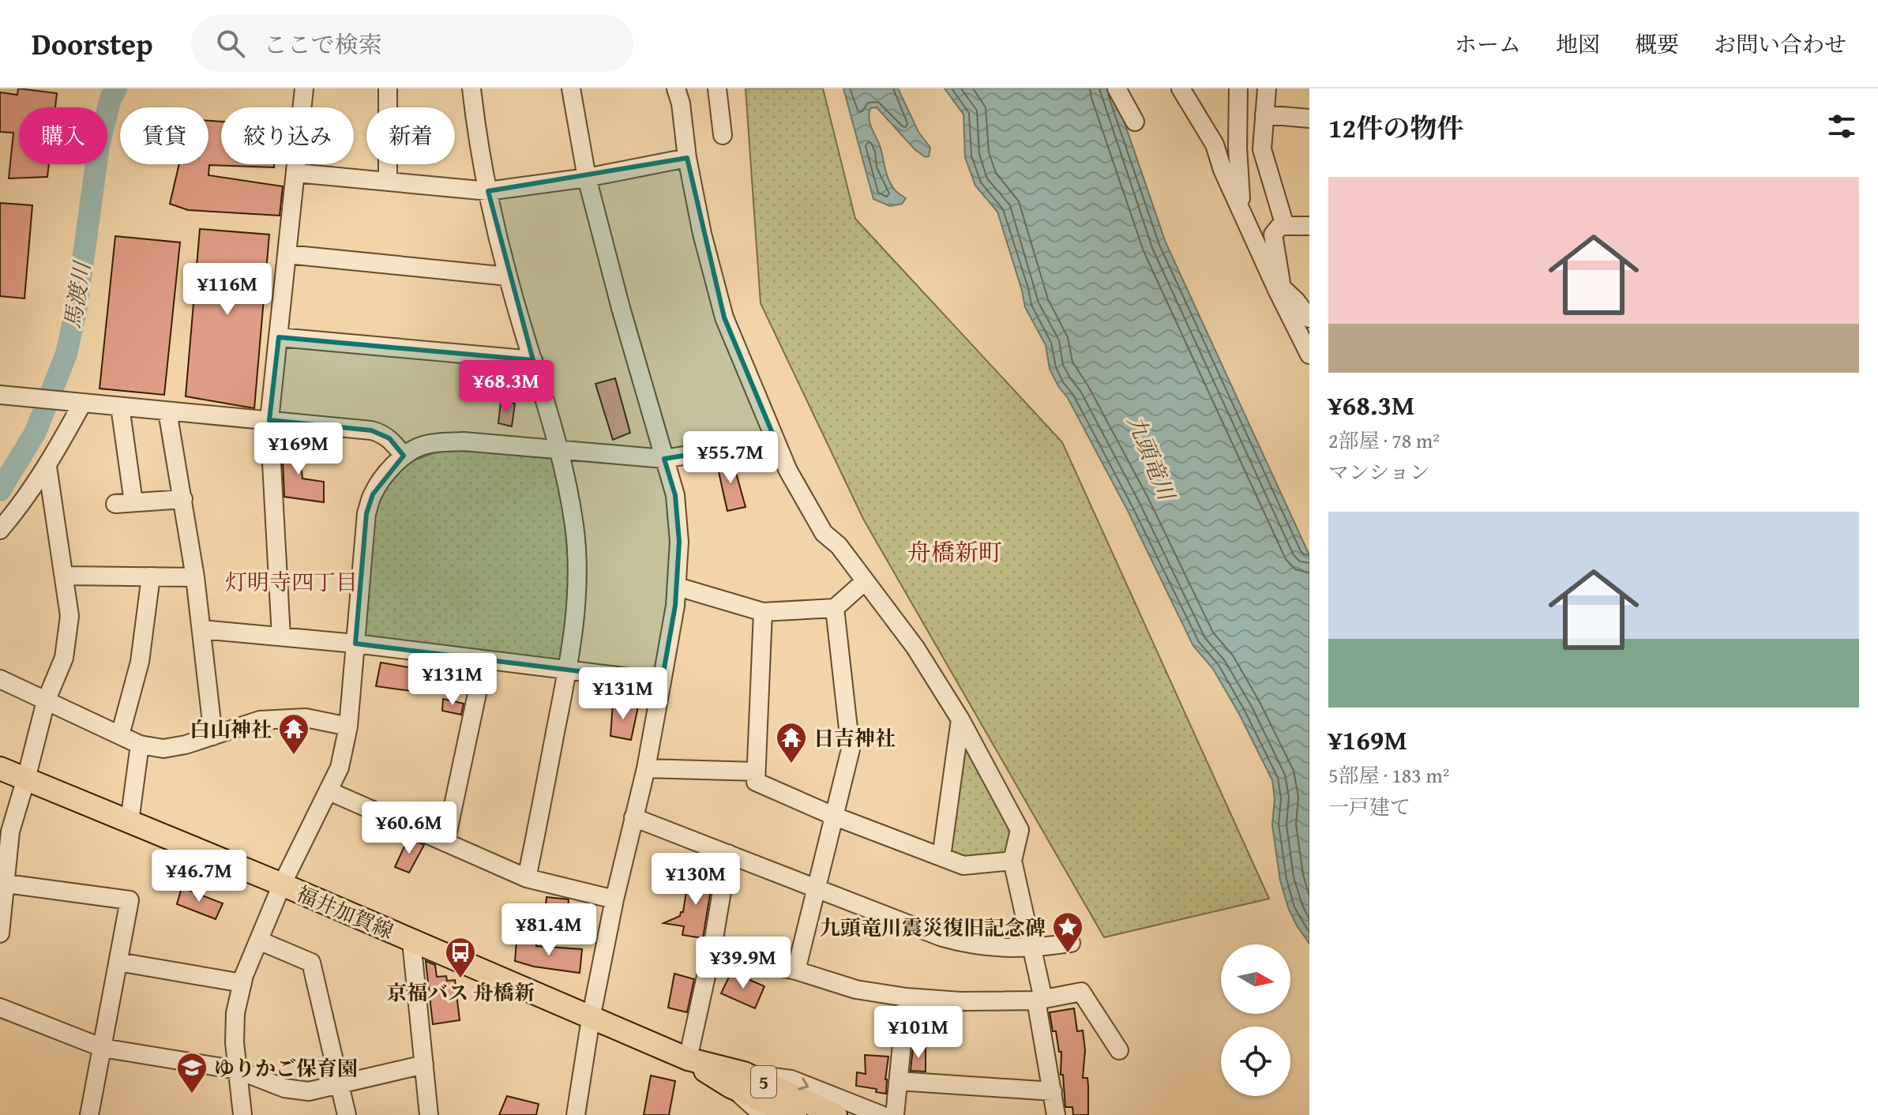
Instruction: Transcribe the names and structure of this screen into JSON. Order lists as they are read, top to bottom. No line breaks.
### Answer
{"streets":{"main road":["福井加賀線","5"]},"districts":["舟橋新町","灯明寺四丁目"],"water":["馬渡川","九頭竜川"],"places":{"temple":["白山神社","日吉神社"],"place":["九頭竜川震災復旧記念碑"],"bus stop":["京福バス 舟橋新"],"school or university":["ゆりかご保育園"]},"north":"right","page":{"header":"Doorstep","search":"ここで検索","nav":["ホーム","地図","概要","お問い合わせ"],"heading":"12件の物件","chip":["購入","賃貸","絞り込み","新着"],"list":[{"name":"¥68.3M","note":"2部屋 · 78 m² · マンション"},{"name":"¥169M","note":"5部屋 · 183 m² · 一戸建て"}],"price":["¥116M","¥68.3M","¥169M","¥55.7M","¥131M","¥131M","¥60.6M","¥46.7M","¥130M","¥81.4M","¥39.9M","¥101M"]}}
